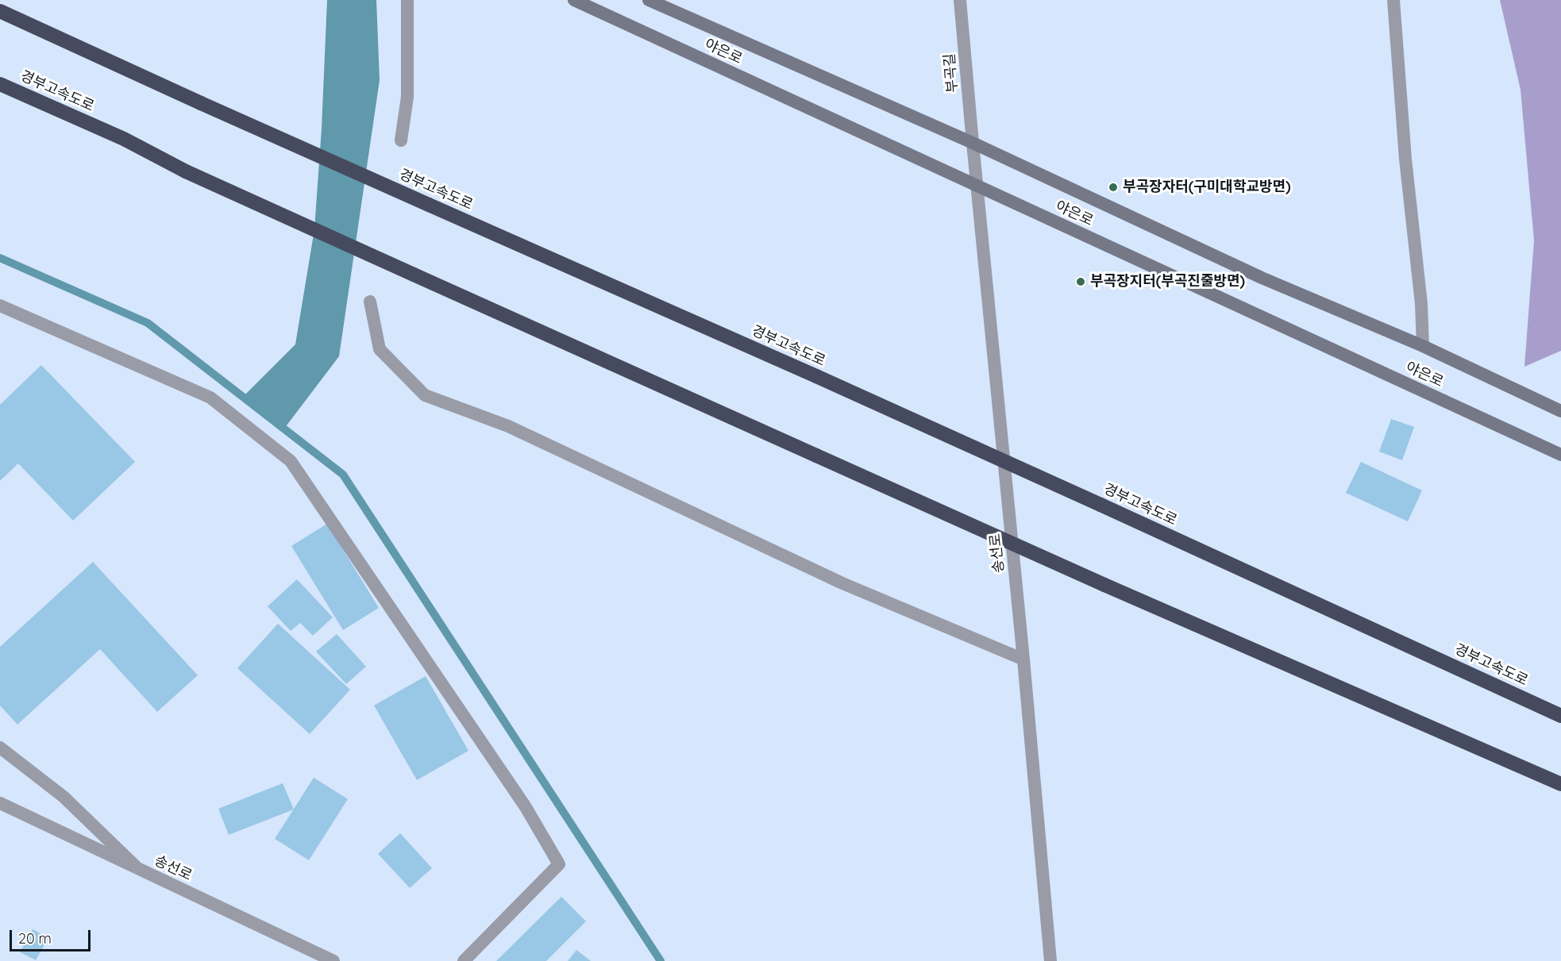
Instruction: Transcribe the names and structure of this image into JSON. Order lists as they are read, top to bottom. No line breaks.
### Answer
{"streets":{"highway":["경부고속도로"],"main road":["야은로"],"street":["부곡길","송선로"]},"crossings":[["야은로","부곡길"],["야은로","송선로"],["부곡길","송선로"]],"places":["부곡장자터(구미대학교방면)","부곡장지터(부곡진줄방면)"],"scale_bar":"20 m"}
